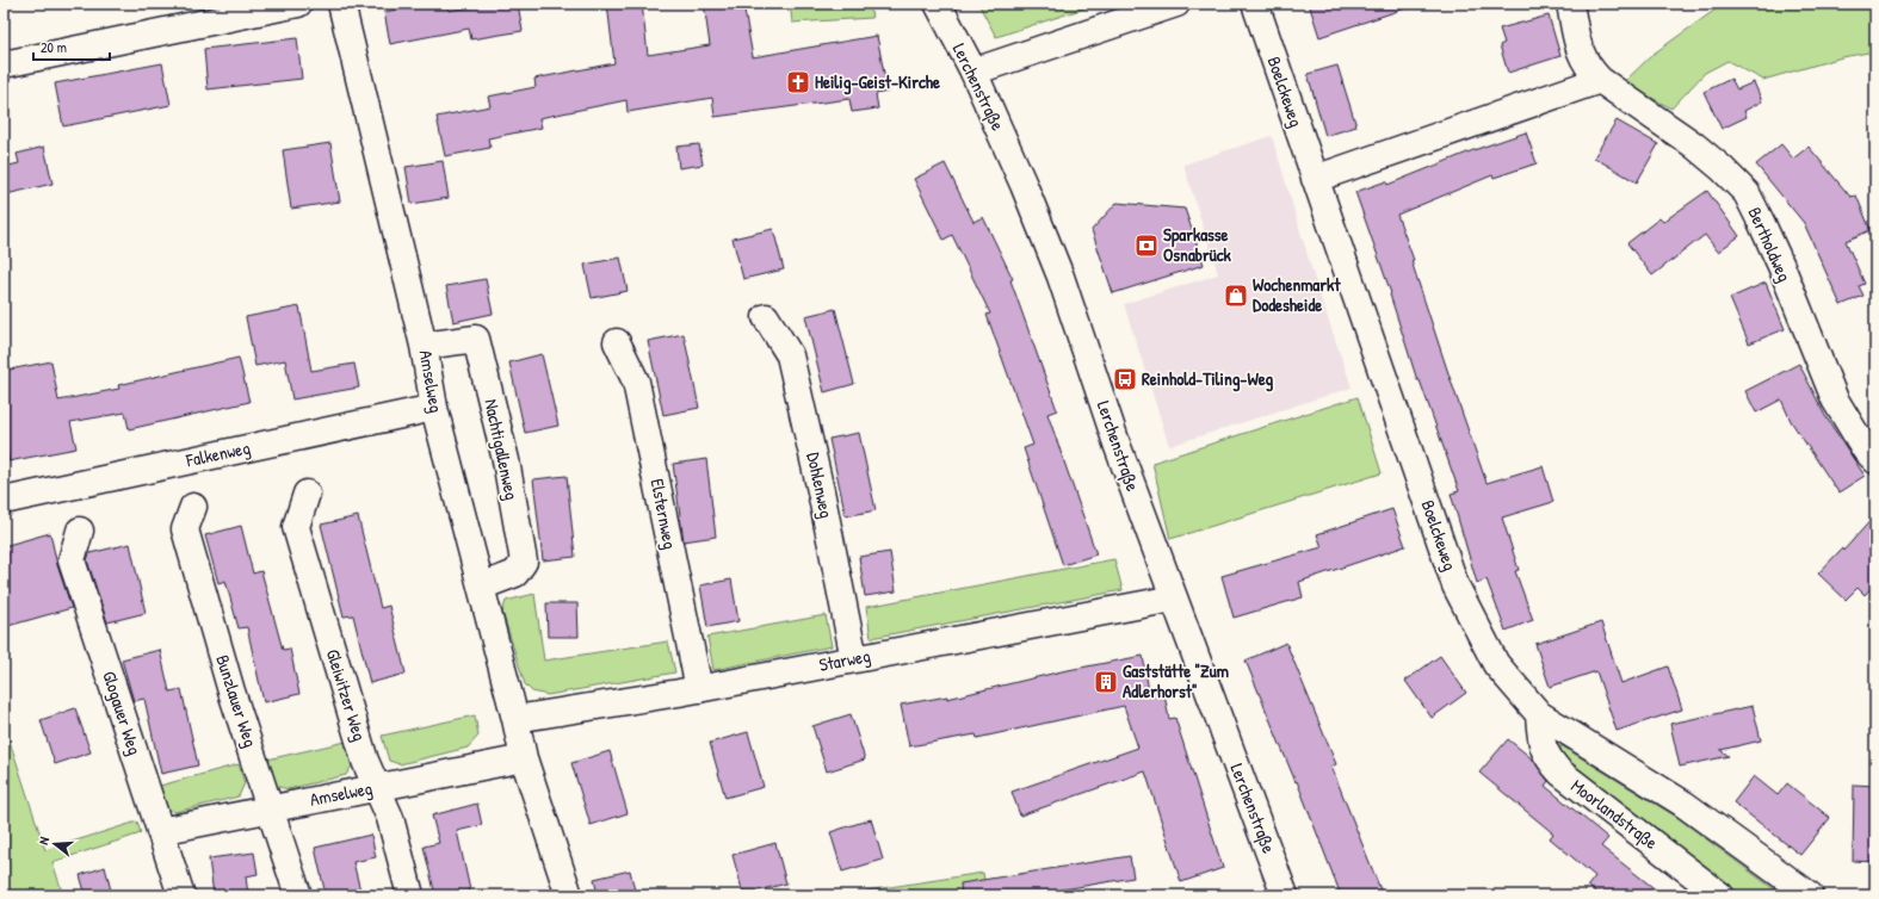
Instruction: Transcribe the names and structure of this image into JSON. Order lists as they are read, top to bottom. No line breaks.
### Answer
{"streets":{"street":["Lerchenstraße","Boelckeweg","Bertholdweg","Amselweg","Nachtigallenweg","Falkenweg","Dohlenweg","Elsternweg","Starweg","Gleiwitzer Weg","Bunzlauer Weg","Glogauer Weg","Moorlandstraße"]},"crossings":[["Lerchenstraße","Starweg"],["Boelckeweg","Moorlandstraße"],["Amselweg","Nachtigallenweg"],["Amselweg","Falkenweg"],["Amselweg","Starweg"],["Amselweg","Gleiwitzer Weg"],["Amselweg","Bunzlauer Weg"],["Amselweg","Glogauer Weg"],["Dohlenweg","Starweg"],["Elsternweg","Starweg"]],"places":{"church":["Heilig-Geist-Kirche"],"bank":["Sparkasse Osnabrück"],"shop":["Wochenmarkt Dodesheide"],"bus stop":["Reinhold-Tiling-Weg"],"building":["Gaststätte \"Zum Adlerhorst\""]},"scale_bar":"20 m","north":"left"}
